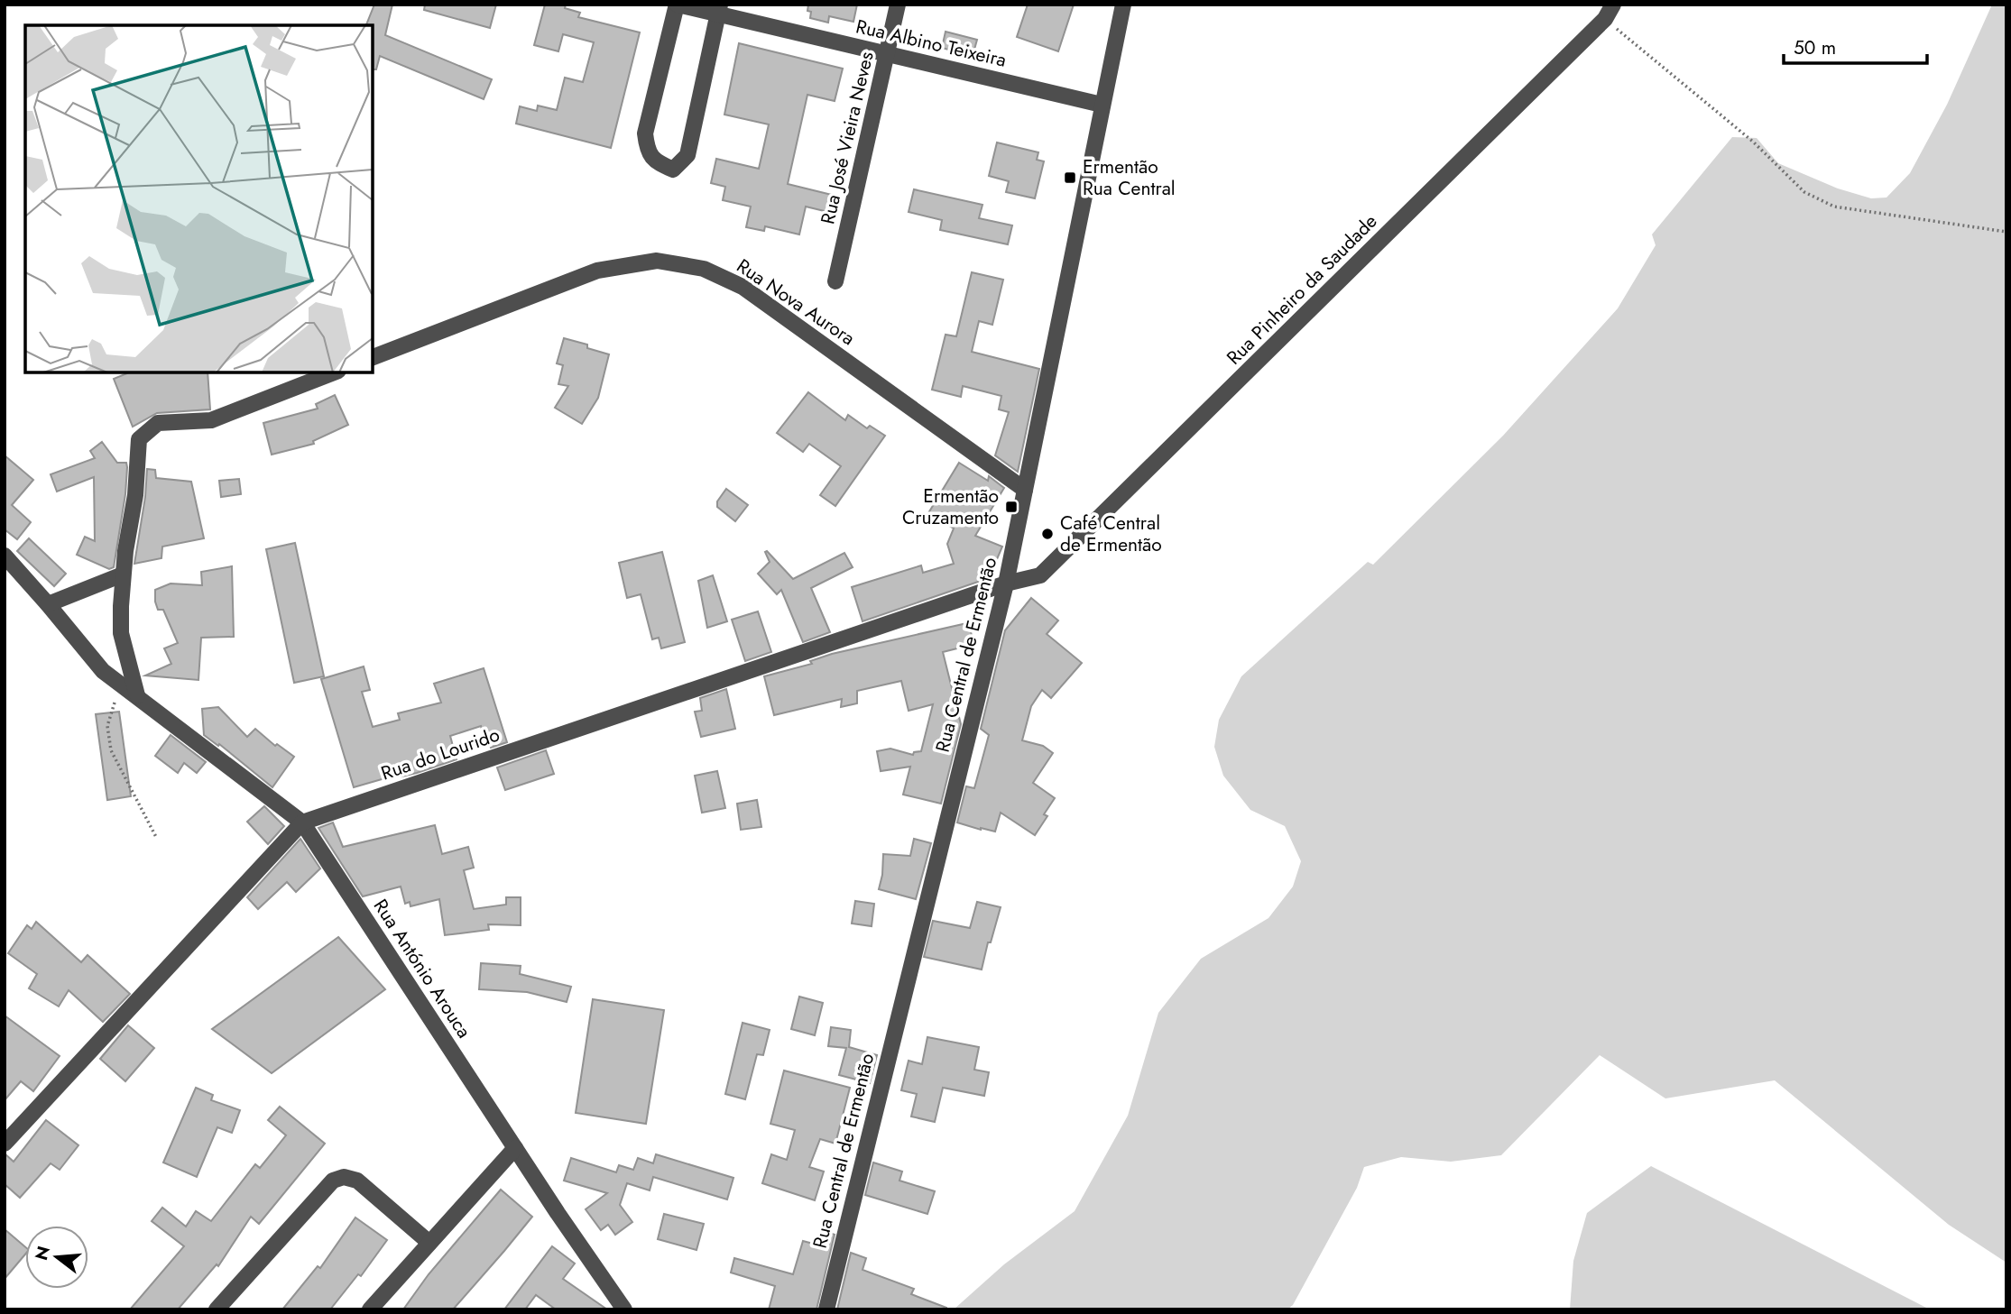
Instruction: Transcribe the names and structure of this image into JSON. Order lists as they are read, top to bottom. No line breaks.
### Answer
{"streets":{"street":["Rua Albino Teixeira","Rua José Vieira Neves","Rua Pinheiro da Saudade","Rua Nova Aurora","Rua Central de Ermentão","Rua do Lourido","Rua António Arouca"]},"crossings":[["Rua Albino Teixeira","Rua José Vieira Neves"],["Rua Albino Teixeira","Rua Central de Ermentão"],["Rua Pinheiro da Saudade","Rua Central de Ermentão"],["Rua Pinheiro da Saudade","Rua do Lourido"],["Rua Nova Aurora","Rua Central de Ermentão"],["Rua Central de Ermentão","Rua do Lourido"],["Rua do Lourido","Rua António Arouca"]],"places":{"transit":["Ermentão Rua Central","Ermentão Cruzamento"],"other":["Café Central de Ermentão"]},"scale_bar":"50 m","north":"left"}
